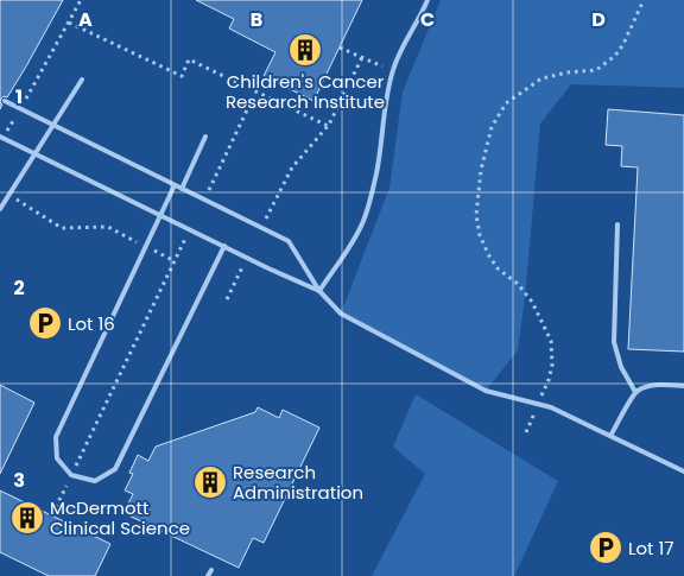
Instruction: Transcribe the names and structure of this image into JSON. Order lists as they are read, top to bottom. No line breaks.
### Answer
{"places":{"building":["Children's Cancer Research Institute","Research Administration","McDermott Clinical Science"],"parking":["Lot 16","Lot 17"]},"grid":{"columns":["A","B","C","D"],"rows":["1","2","3"]}}
